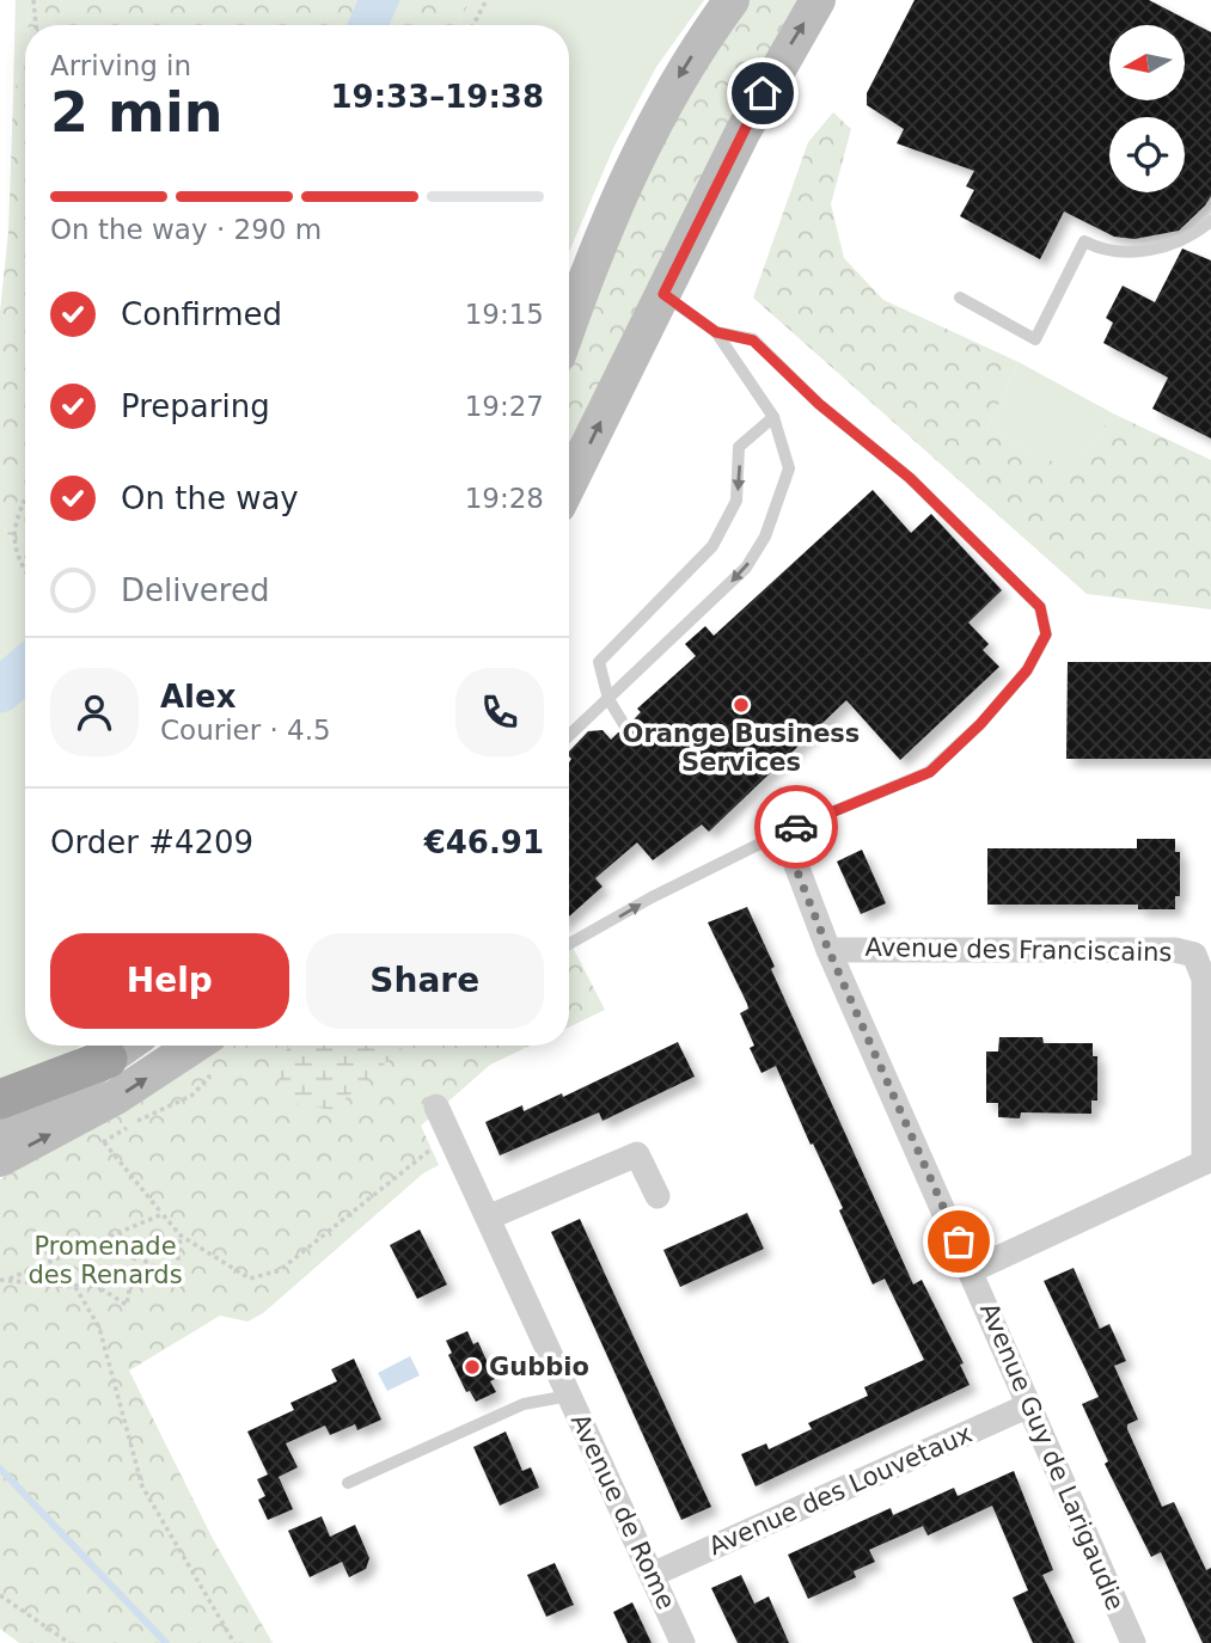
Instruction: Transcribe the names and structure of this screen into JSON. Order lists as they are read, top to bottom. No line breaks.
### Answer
{"streets":{"street":["Avenue des Franciscains","Avenue Guy de Larigaudie","Avenue des Louvetaux","Avenue de Rome"]},"crossings":[["Avenue des Franciscains","Avenue Guy de Larigaudie"],["Avenue Guy de Larigaudie","Avenue des Louvetaux"],["Avenue des Louvetaux","Avenue de Rome"]],"parks":["Promenade des Renards"],"places":["Orange Business Services","Gubbio"],"north":"left","page":{"heading":["2 min","Arriving in","19:33–19:38"],"panel":["Alex","Courier · 4.5","Order #4209","€46.91"],"bar":"On the way · 290 m","list":[["Confirmed","19:15"],["Preparing","19:27"],["On the way","19:28"],"Delivered"],"buttons":["Help","Share"]}}
